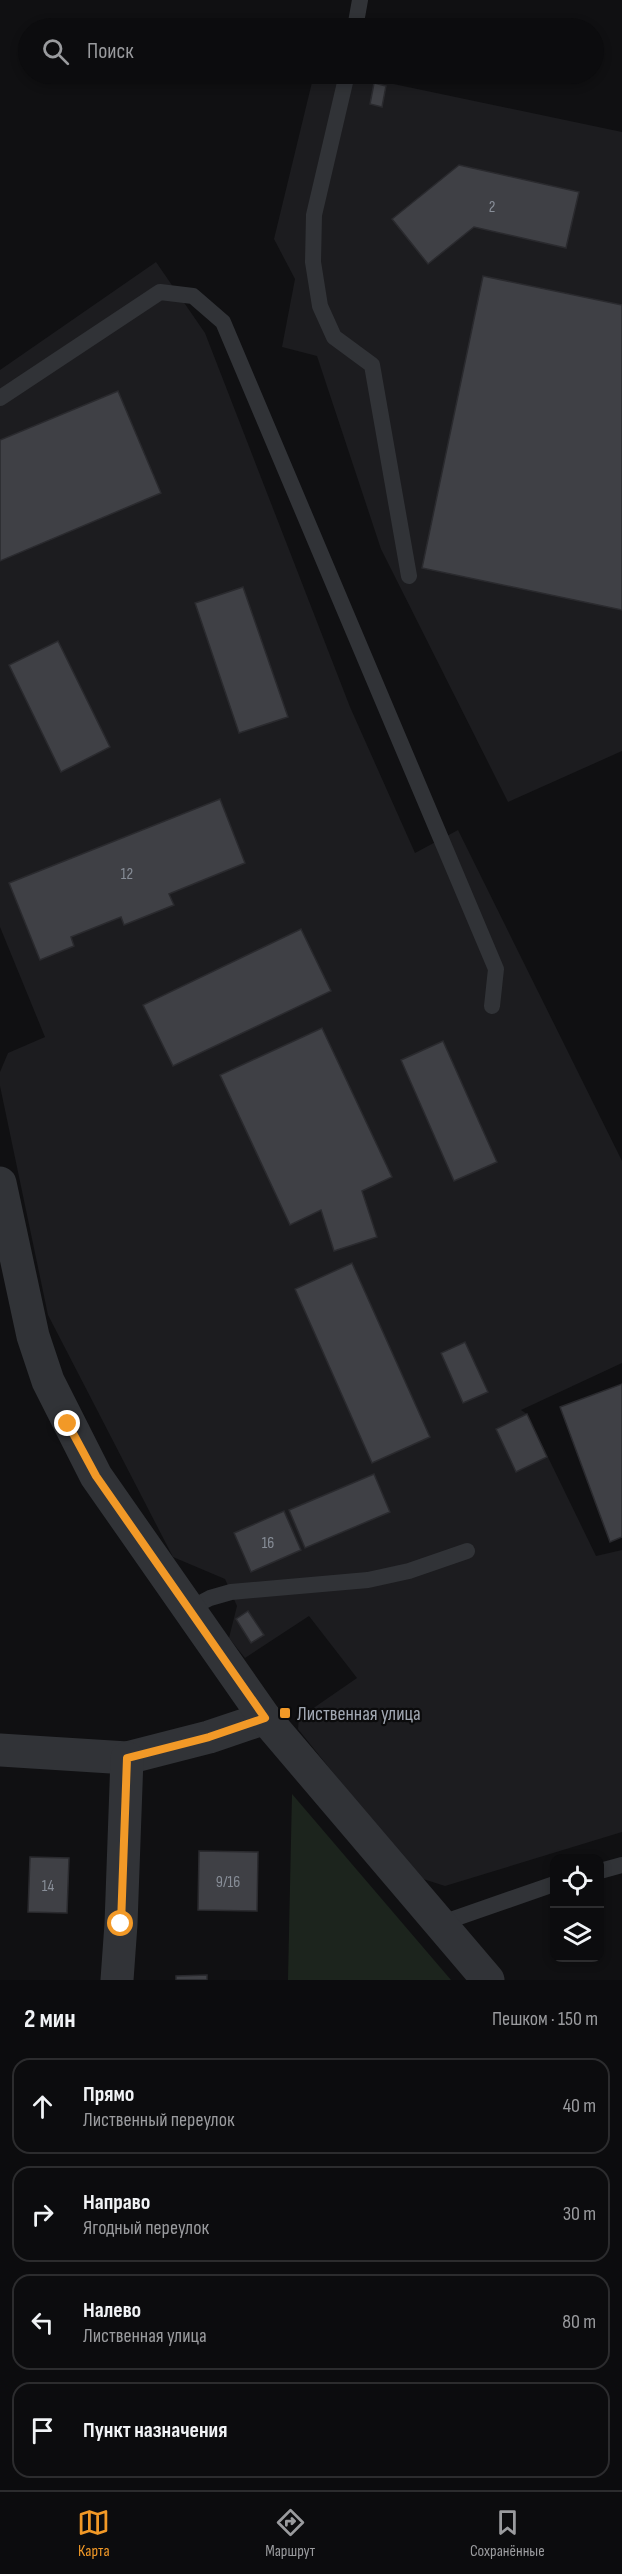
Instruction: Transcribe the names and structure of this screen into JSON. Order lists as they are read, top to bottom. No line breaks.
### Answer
{"places":{"transit":["Лиственная улица"]},"house_numbers":["2","12","16","9/16","14"],"page":{"search":"Поиск","heading":["2 мин","Пешком · 150 m"],"list":[["Прямо","Лиственный переулок","40 m"],["Направо","Ягодный переулок","30 m"],["Налево","Лиственная улица","80 m"],"Пункт назначения"],"nav":["Карта","Маршрут","Сохранённые"]}}
